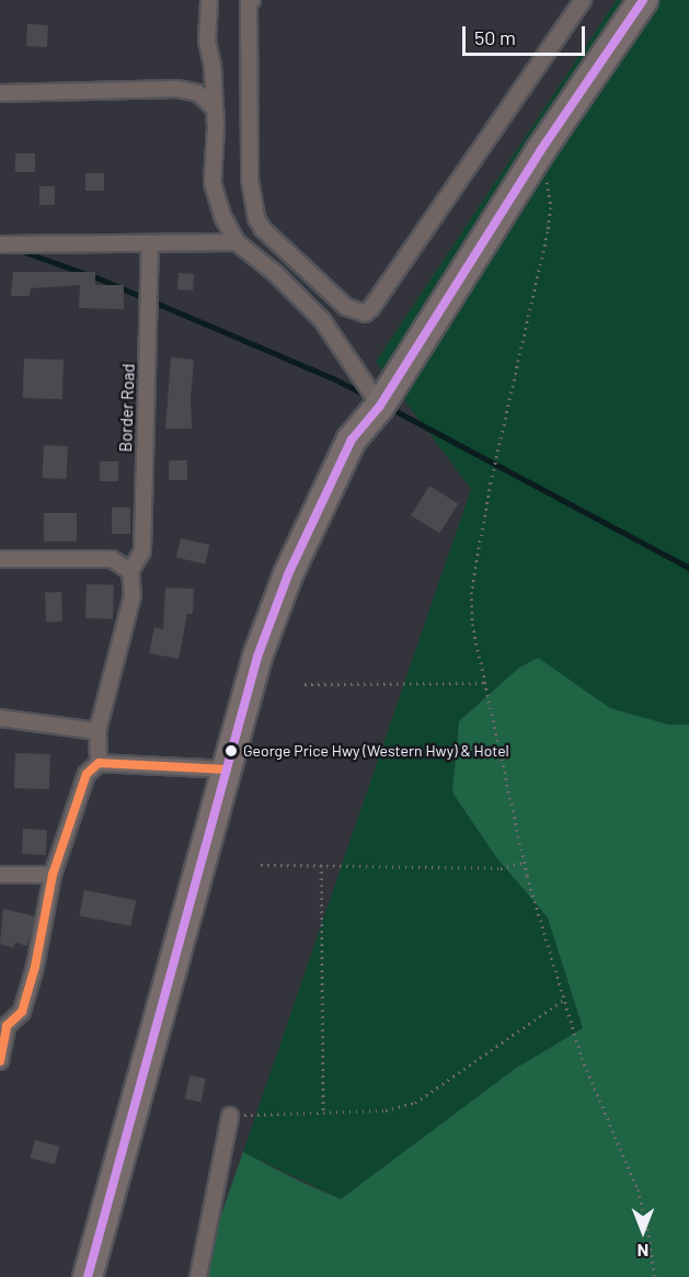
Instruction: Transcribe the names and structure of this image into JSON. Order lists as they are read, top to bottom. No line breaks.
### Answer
{"streets":{"street":["Border Road"]},"places":["George Price Hwy (Western Hwy) & Hotel"],"scale_bar":"50 m","north":"bottom"}
